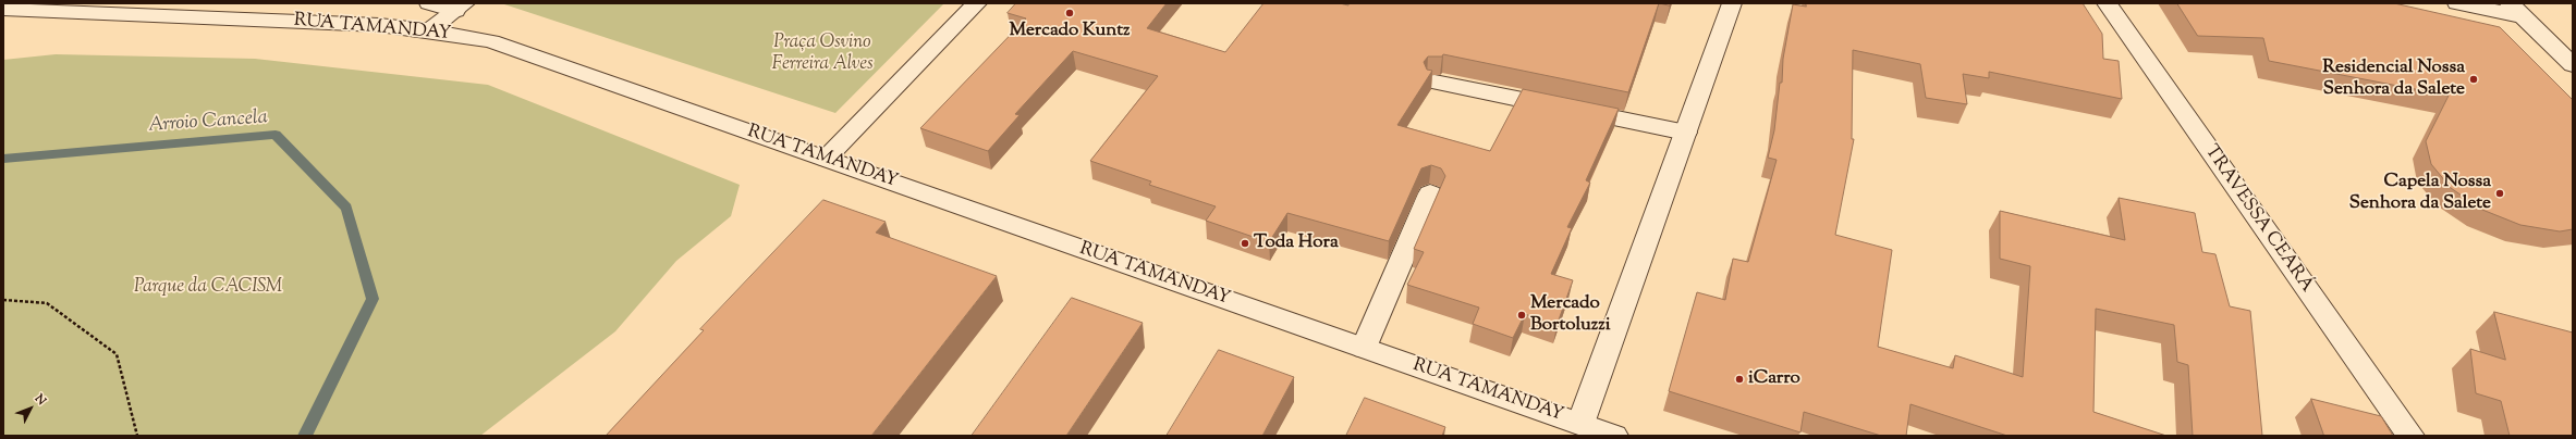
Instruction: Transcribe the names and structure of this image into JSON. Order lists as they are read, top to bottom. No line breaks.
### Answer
{"streets":{"street":["RUA TAMANDAY","TRAVESSA CEARÁ"]},"water":["Arroio Cancela"],"parks":["Praça Osvino Ferreira Alves","Parque da CACISM"],"places":["Mercado Kuntz","Residencial Nossa Senhora da Salete","Capela Nossa Senhora da Salete","Toda Hora","Mercado Bortoluzzi","iCarro"],"north":"top right"}
